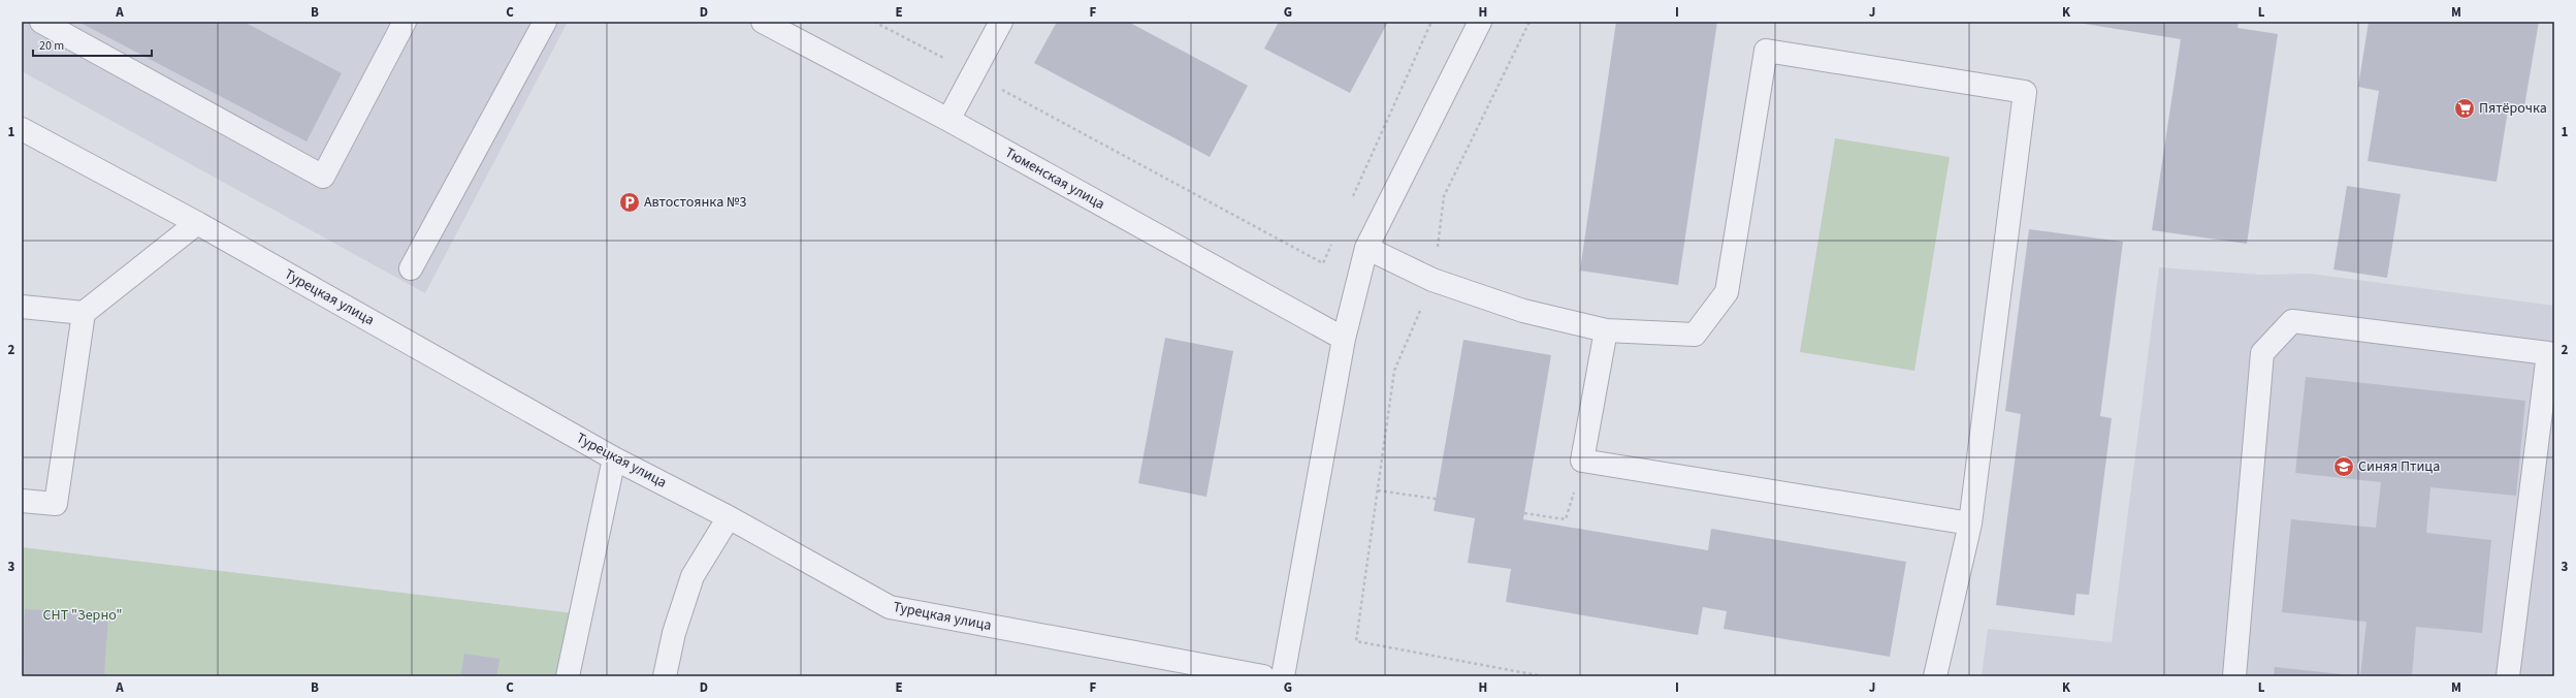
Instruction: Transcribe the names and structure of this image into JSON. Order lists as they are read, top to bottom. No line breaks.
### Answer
{"streets":{"street":["Тюменская улица","Турецкая улица"]},"parks":["СНТ \"Зерно\""],"places":{"supermarket":["Пятёрочка"],"parking":["Автостоянка №3"],"school or university":["Синяя Птица"]},"scale_bar":"20 m","grid":{"columns":["A","B","C","D","E","F","G","H","I","J","K","L","M"],"rows":["1","2","3"]}}
